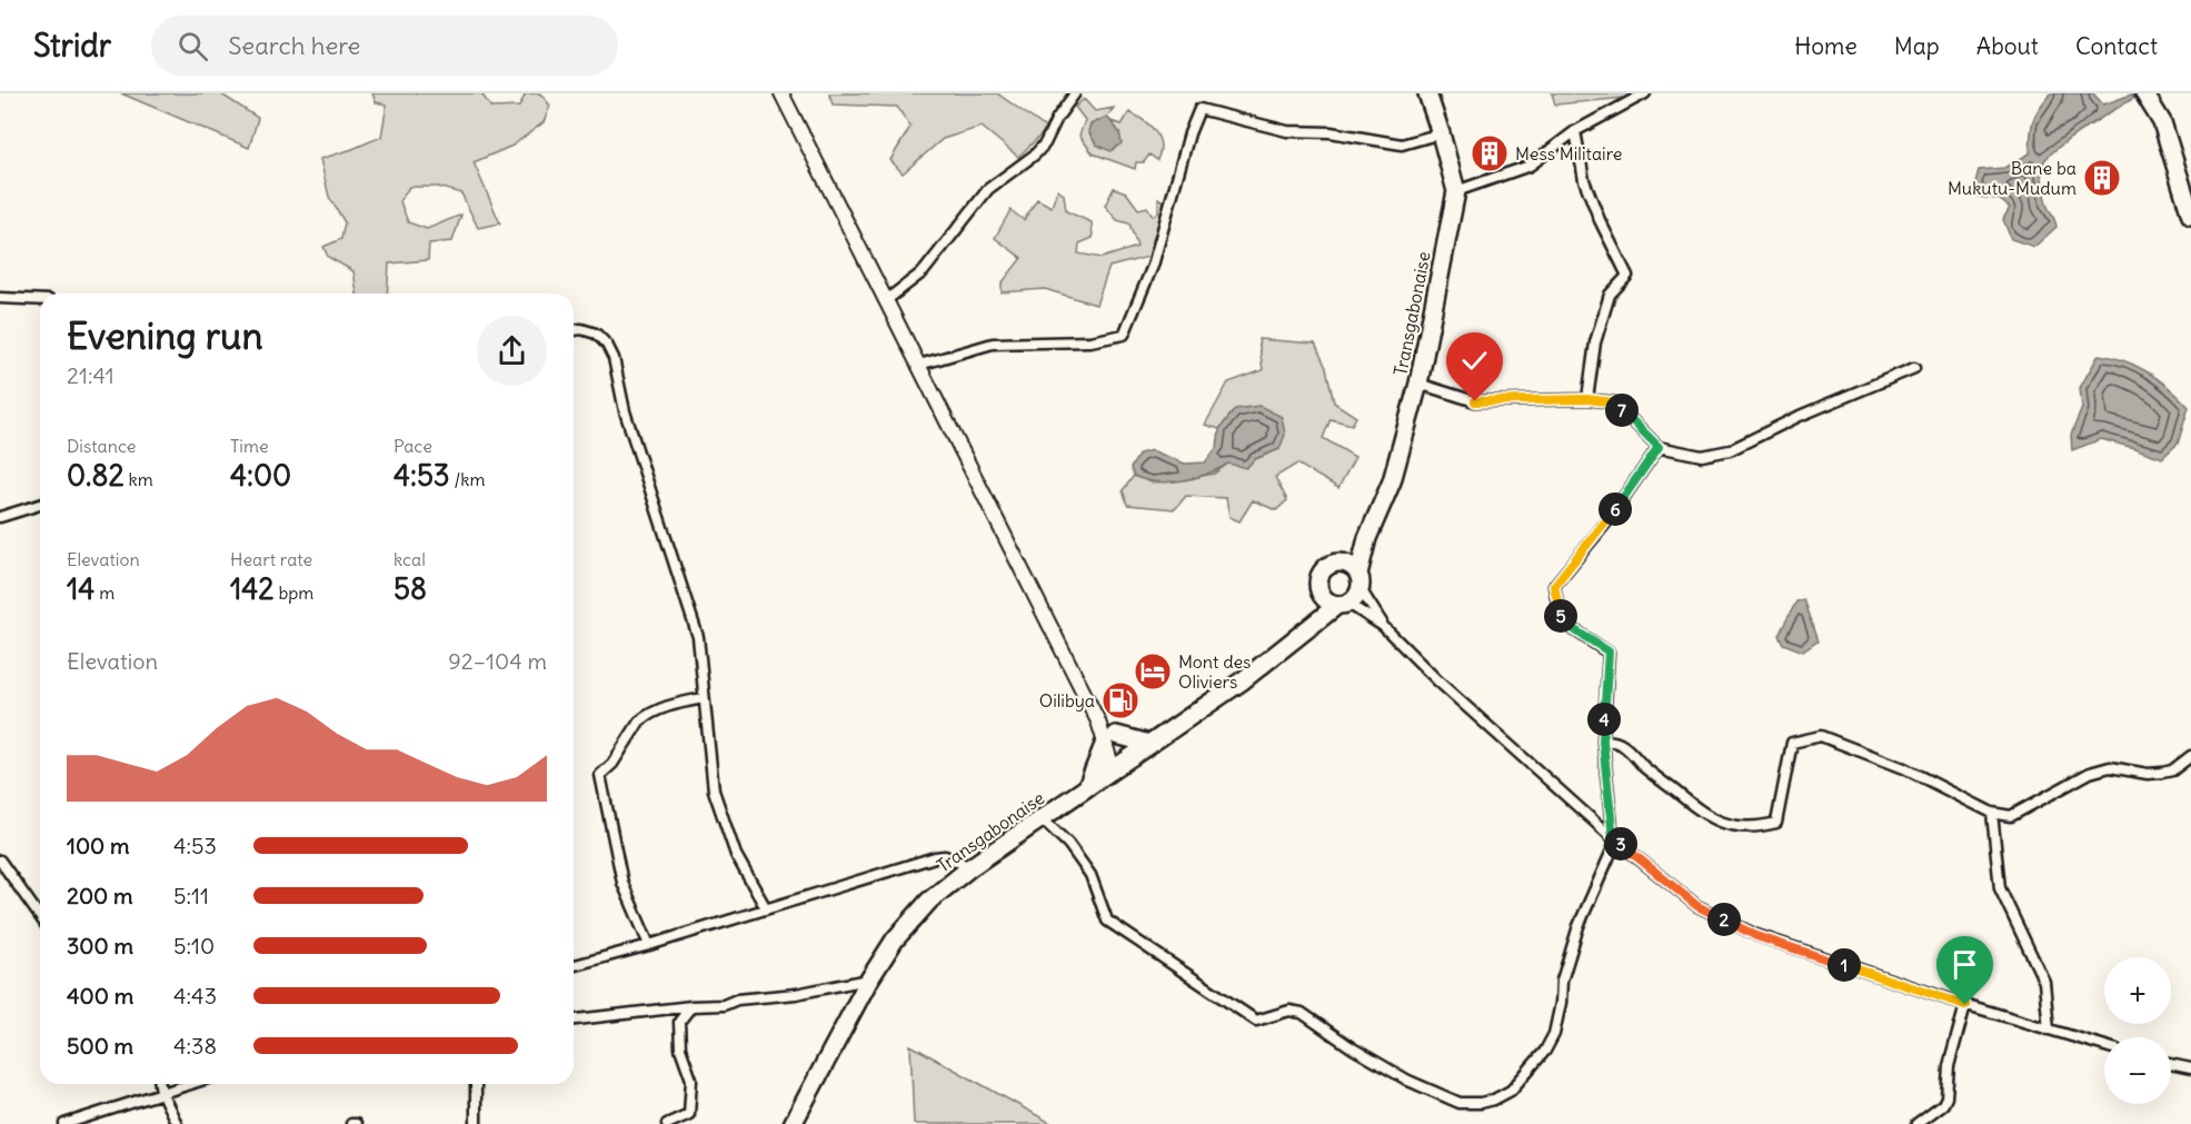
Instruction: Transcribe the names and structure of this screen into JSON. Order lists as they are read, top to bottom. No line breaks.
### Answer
{"streets":{"highway":["Transgabonaise"]},"places":{"building":["Mess Militaire","Bane ba Mukutu-Mudum"],"hotel":["Mont des Oliviers"],"fuel station":["Oilibya"]},"page":{"header":"Stridr","search":"Search here","nav":["Home","Map","About","Contact"],"heading":["Evening run","21:41"],"pins":["7","6","5","4","3","2","1"],"stats":[["Distance","0.82 km"],["Time","4:00"],["Pace","4:53 /km"],["Elevation","14 m"],["Heart rate","142 bpm"],["kcal","58"]],"chart":["Elevation","92–104 m"],"list":[{"name":"100 m","note":"4:53"},{"name":"200 m","note":"5:11"},{"name":"300 m","note":"5:10"},{"name":"400 m","note":"4:43"},{"name":"500 m","note":"4:38"}],"map_buttons":["+","−"]}}
